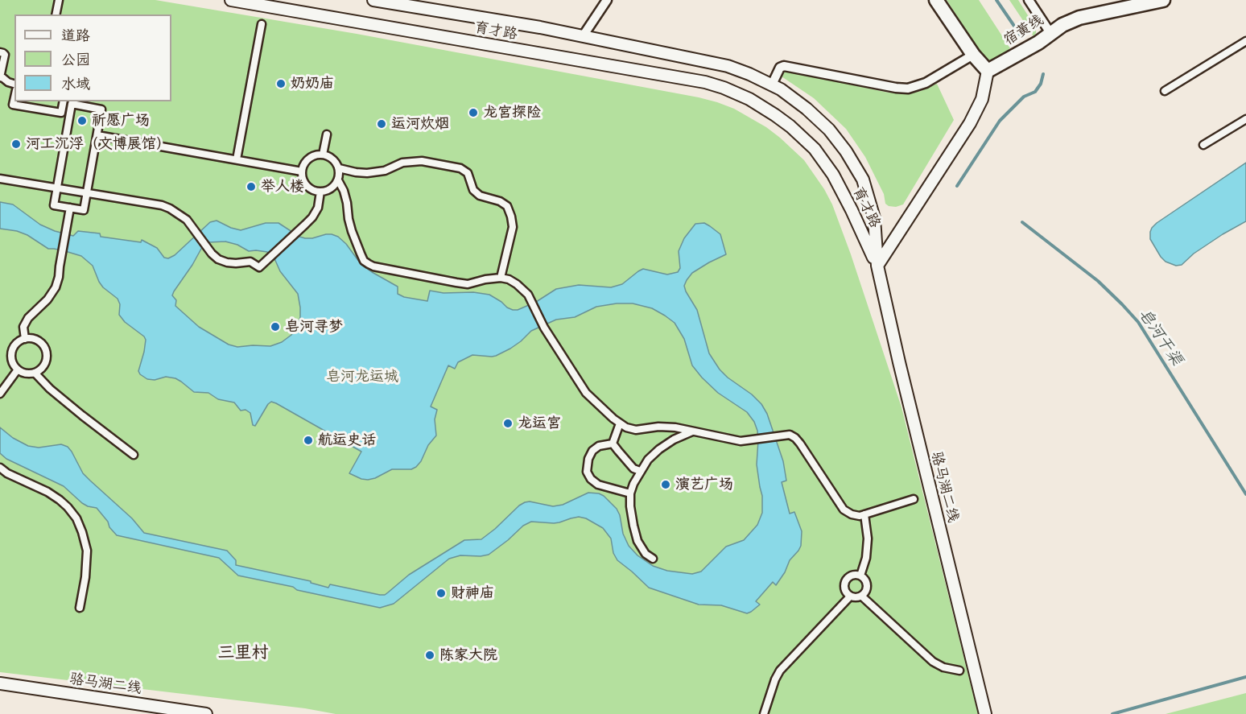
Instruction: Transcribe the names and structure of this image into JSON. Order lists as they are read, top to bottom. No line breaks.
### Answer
{"streets":{"main road":["宿黄线"],"street":["育才路","骆马湖二线"]},"crossings":[["育才路","骆马湖二线"]],"districts":["三里村"],"water":["皂河干渠"],"parks":["皂河龙运城"],"places":["奶奶庙","龙宫探险","祈愿广场","运河炊烟","河工沉浮（文博展馆）","举人楼","皂河寻梦","龙运宫","航运史话","演艺广场","财神庙","陈家大院"],"legend":["道路","公园","水域"]}
